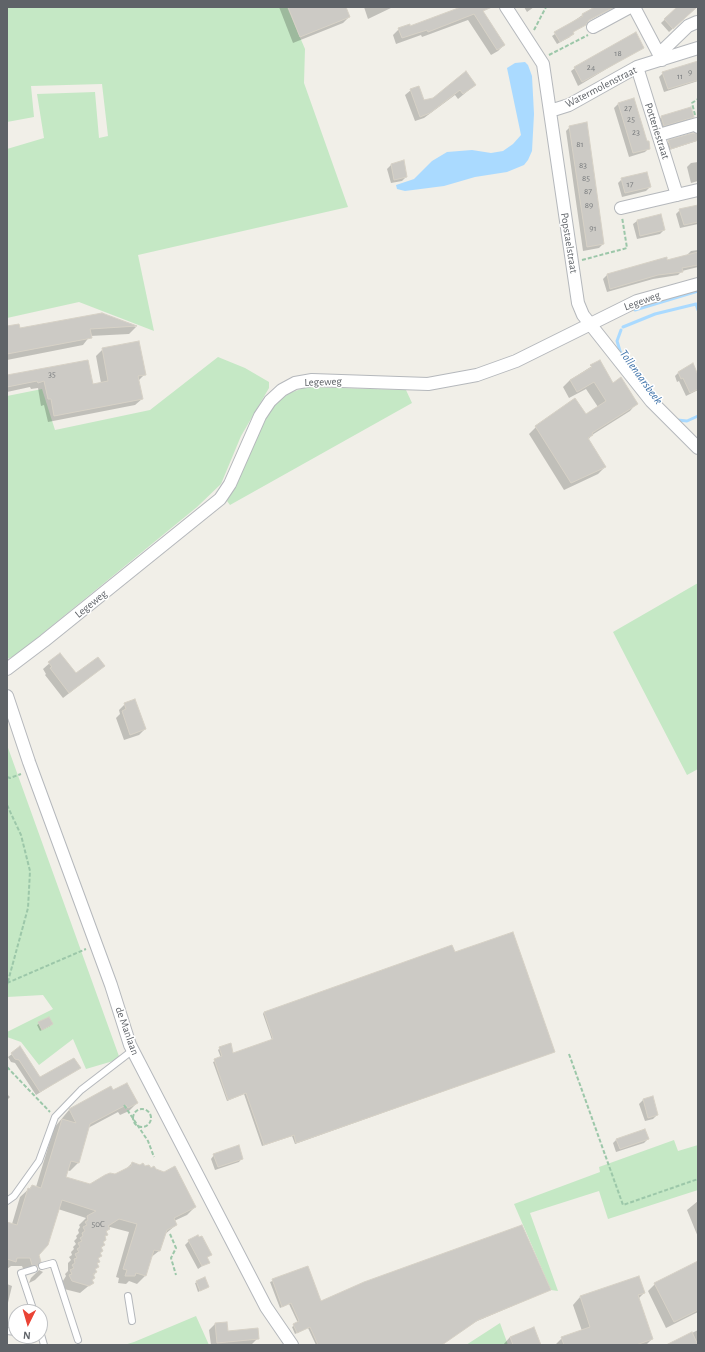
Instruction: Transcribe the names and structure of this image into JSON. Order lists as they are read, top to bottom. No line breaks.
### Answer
{"streets":{"street":["Watermolenstraat","Potteriestraat","Popstaelstraat","Legeweg","de Manlaan"]},"crossings":[["Watermolenstraat","Potteriestraat"],["Watermolenstraat","Popstaelstraat"],["Popstaelstraat","Legeweg"]],"water":["Tollenaarsbeek"],"house_numbers":["18","24","9","11","27","25","23","81","83","85","17","87","89","91","35","50C"],"north":"bottom"}
